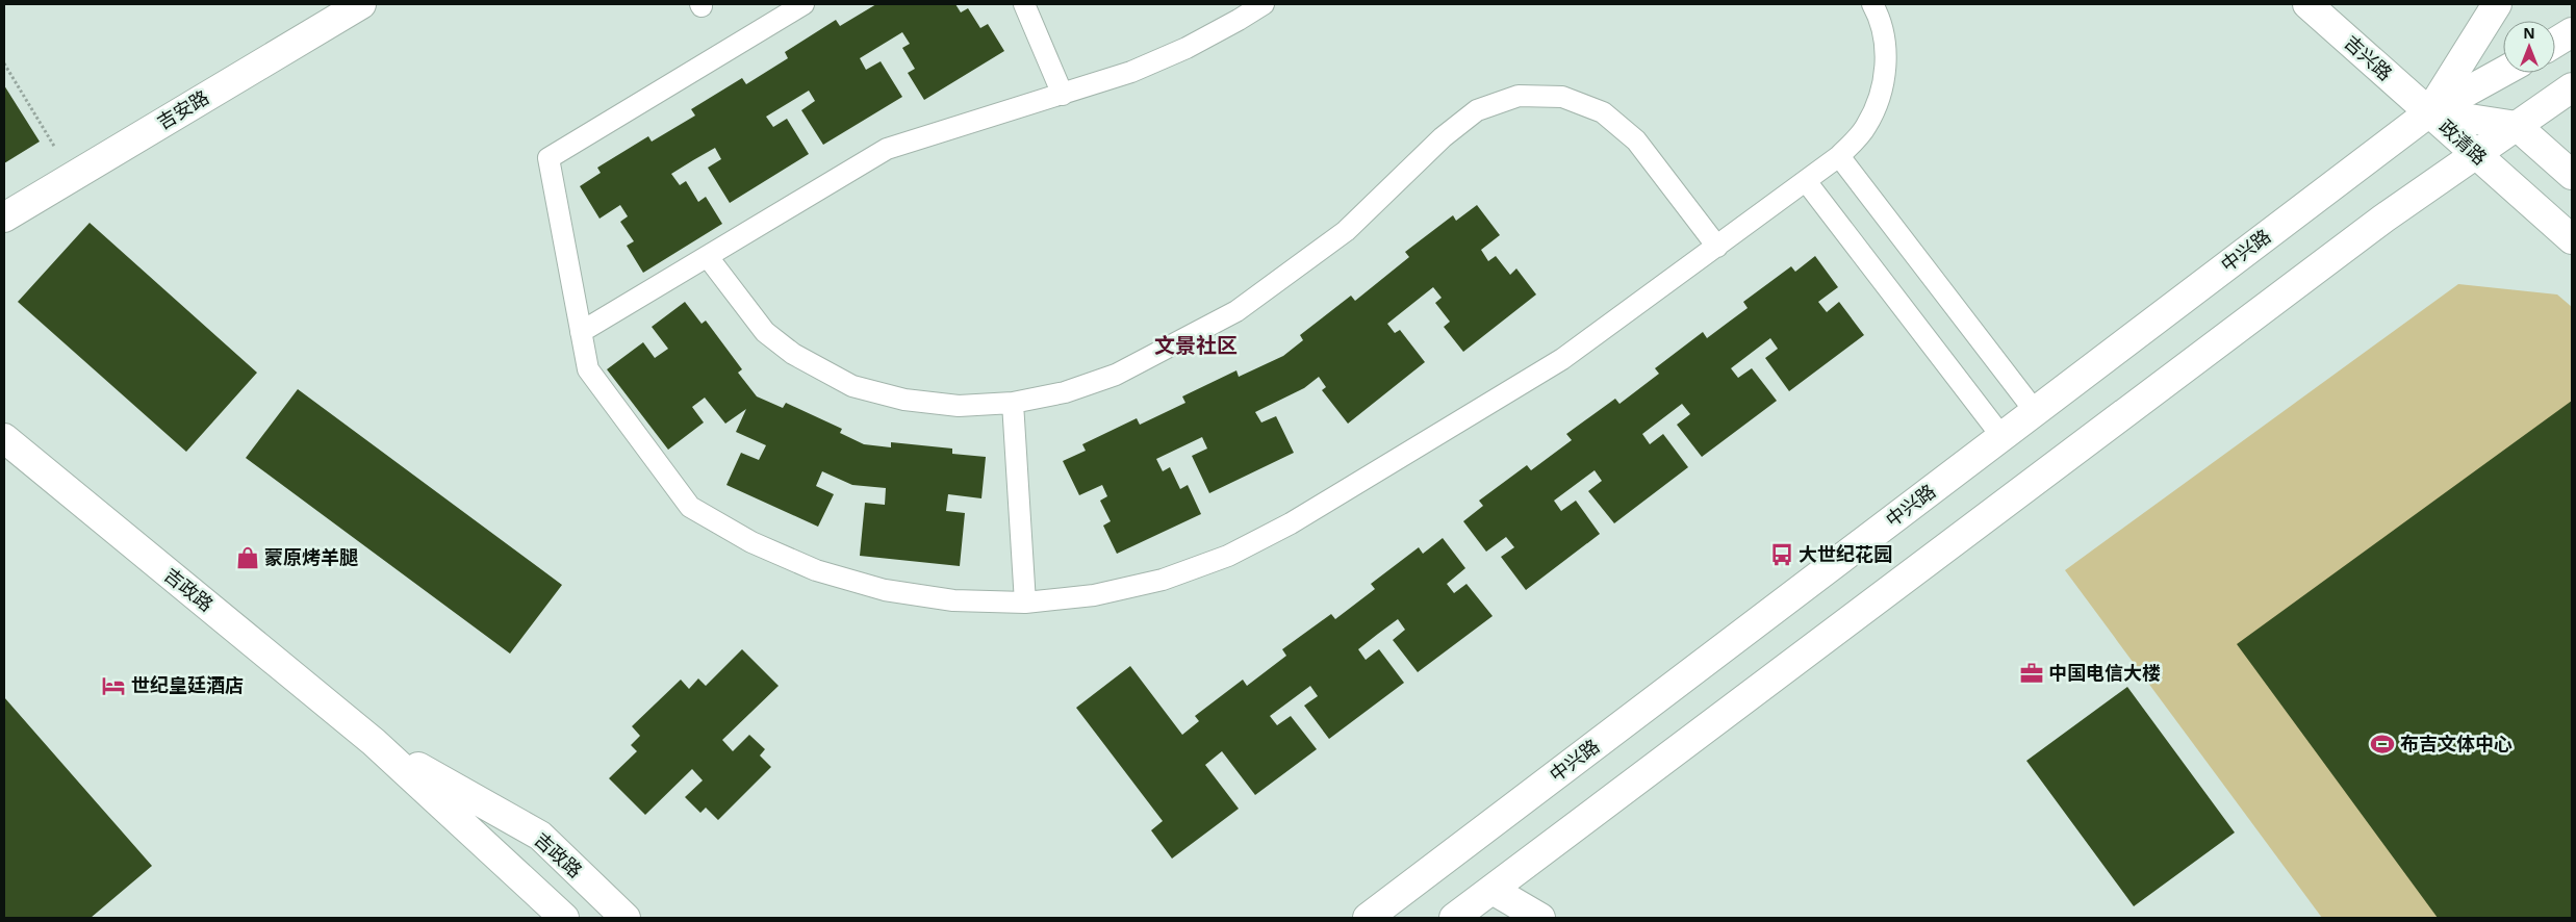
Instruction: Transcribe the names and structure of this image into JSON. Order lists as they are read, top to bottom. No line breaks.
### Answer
{"streets":{"main road":["吉兴路","吉安路","政清路","中兴路","吉政路"]},"crossings":[["吉兴路","政清路"],["吉兴路","中兴路"],["政清路","中兴路"]],"districts":["文景社区"],"places":{"bus stop":["大世纪花园"],"shop":["蒙原烤羊腿"],"office":["中国电信大楼"],"hotel":["世纪皇廷酒店"],"sports":["布吉文体中心"]},"north":"top"}
